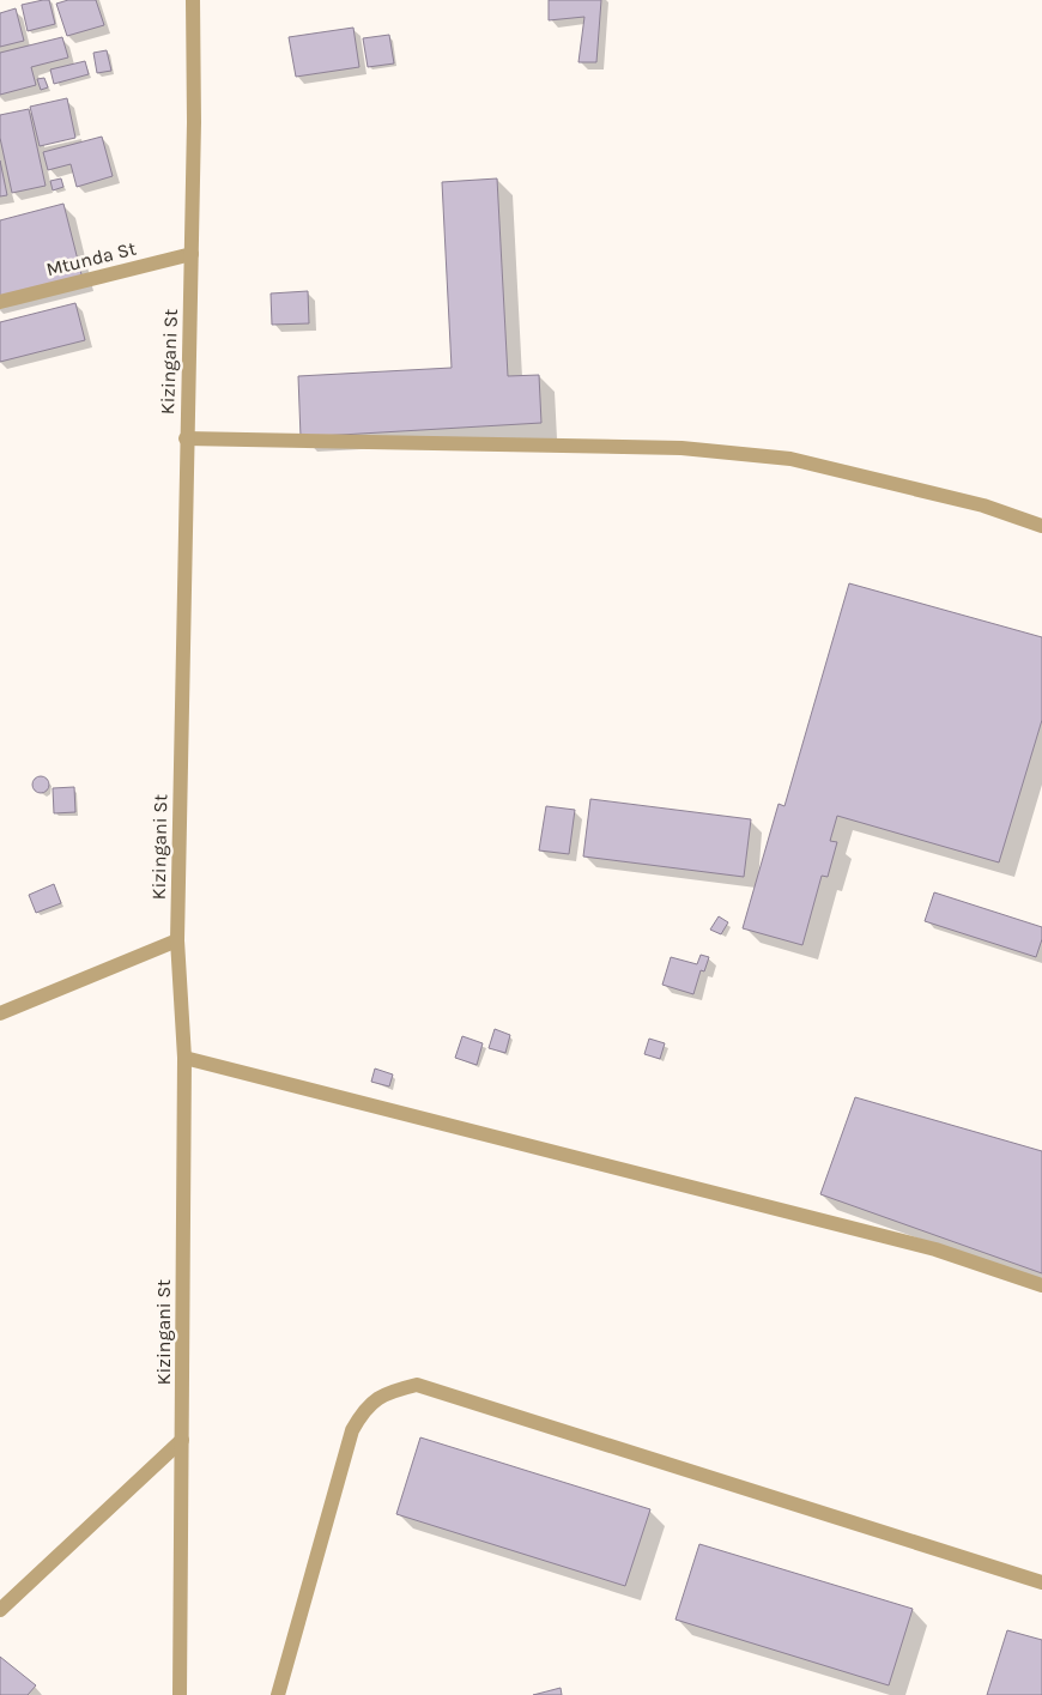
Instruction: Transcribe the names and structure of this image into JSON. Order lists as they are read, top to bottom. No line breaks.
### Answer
{"streets":{"street":["Mtunda St","Kizingani St"]},"crossings":[["Mtunda St","Kizingani St"]]}
